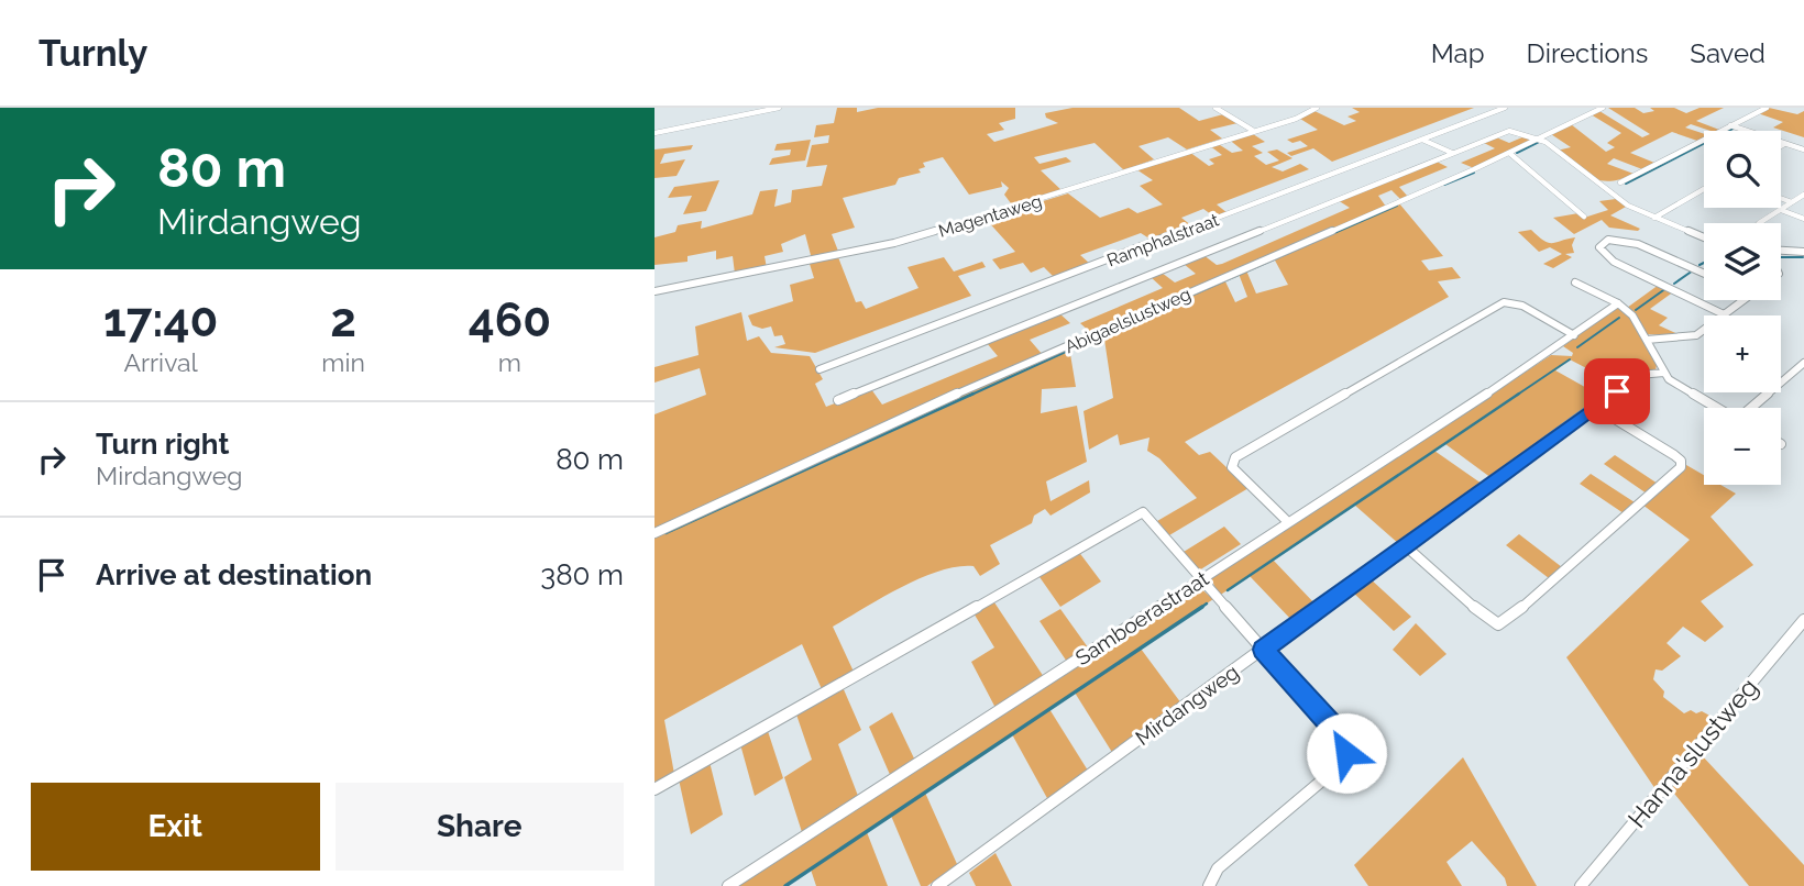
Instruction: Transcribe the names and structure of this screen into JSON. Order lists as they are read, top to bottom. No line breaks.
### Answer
{"streets":{"street":["Magentaweg","Ramphalstraat","Abigaelslustweg","Samboerastraat","Mirdangweg","Hanna'slustweg"]},"page":{"header":"Turnly","nav":["Map","Directions","Saved"],"turn":["80 m","Mirdangweg"],"map_buttons":["+","−"],"eta":["17:40","Arrival","2","min","460","m"],"list":[{"name":"Turn right","note":"Mirdangweg","value":"80 m"},{"name":"Arrive at destination","value":"380 m"}],"buttons":["Exit","Share"]}}
